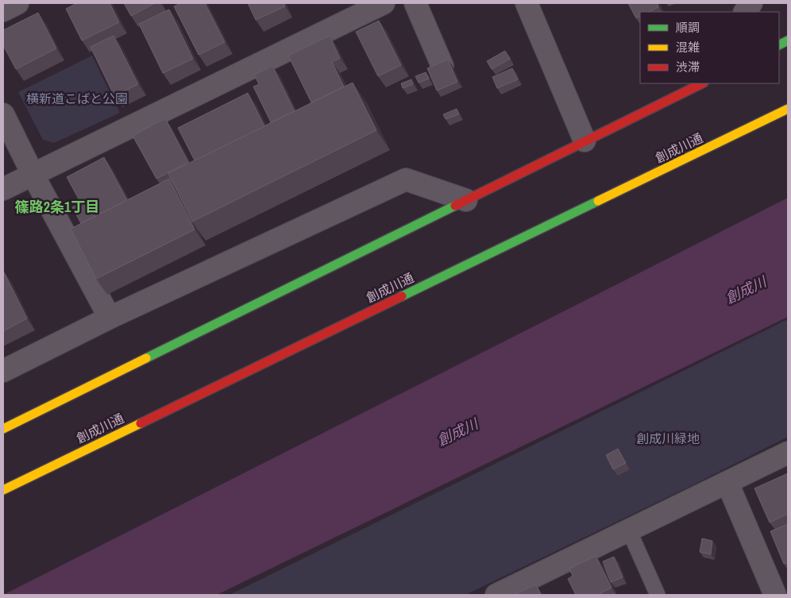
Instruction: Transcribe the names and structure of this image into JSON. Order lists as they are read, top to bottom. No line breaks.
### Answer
{"streets":{"highway":["創成川通"]},"districts":["篠路2条1丁目"],"water":["創成川"],"parks":["横新道こばと公園","創成川緑地"],"legend":["順調","混雑","渋滞"]}
